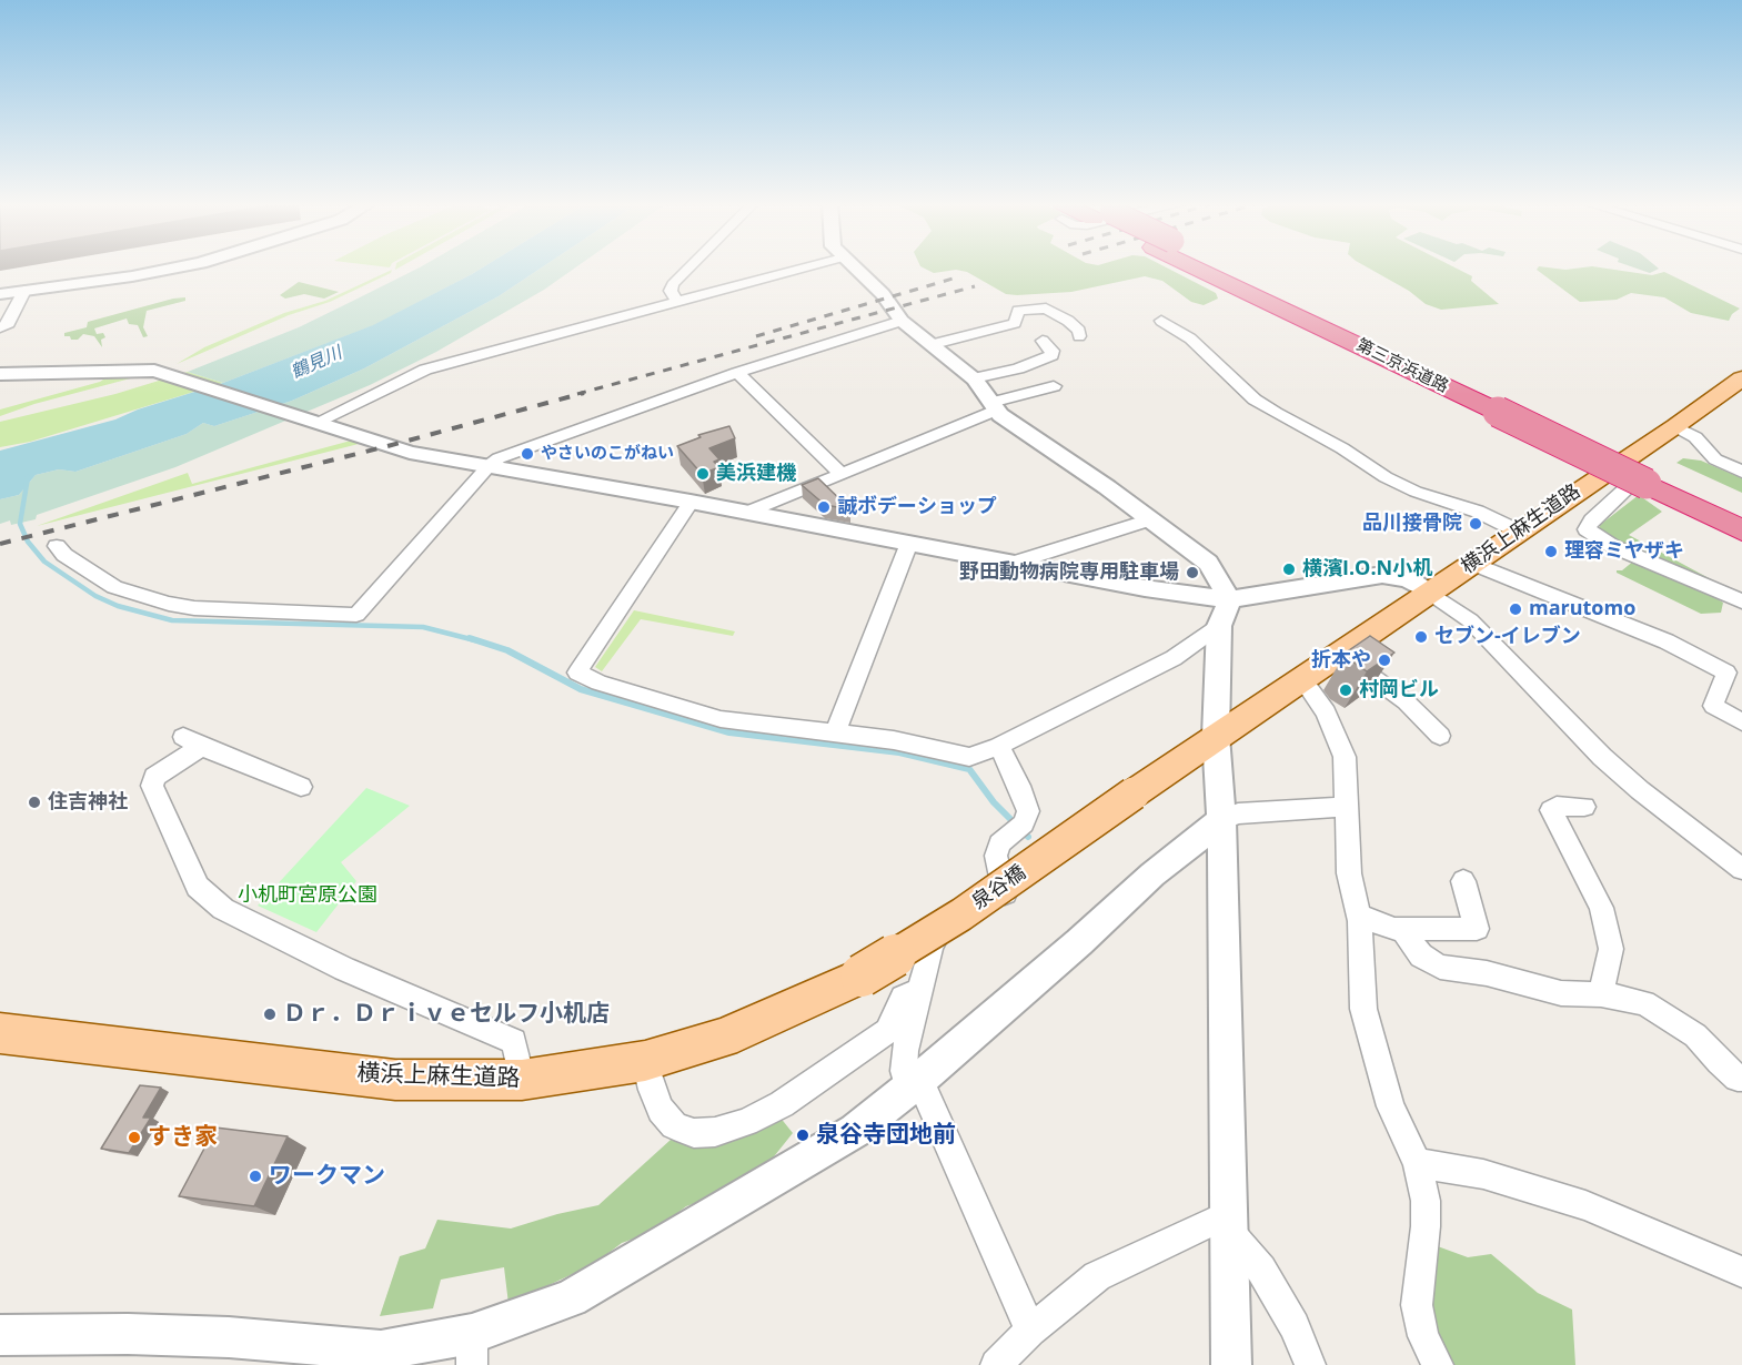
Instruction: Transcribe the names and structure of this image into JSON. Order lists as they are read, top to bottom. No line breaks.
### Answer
{"streets":{"highway":["第三京浜道路"],"main road":["横浜上麻生道路","泉谷橋"]},"crossings":[["横浜上麻生道路","泉谷橋"]],"water":["鶴見川"],"parks":["小机町宮原公園"],"places":["やさいのこがねい","美浜建機","誠ボデーショップ","品川接骨院","理容ミヤザキ","横濱I.O.N小机","野田動物病院専用駐車場","marutomo","セブン-イレブン","折本や","村岡ビル","住吉神社","Ｄｒ．Ｄｒｉｖｅセルフ小机店","泉谷寺団地前","すき家","ワークマン"]}
